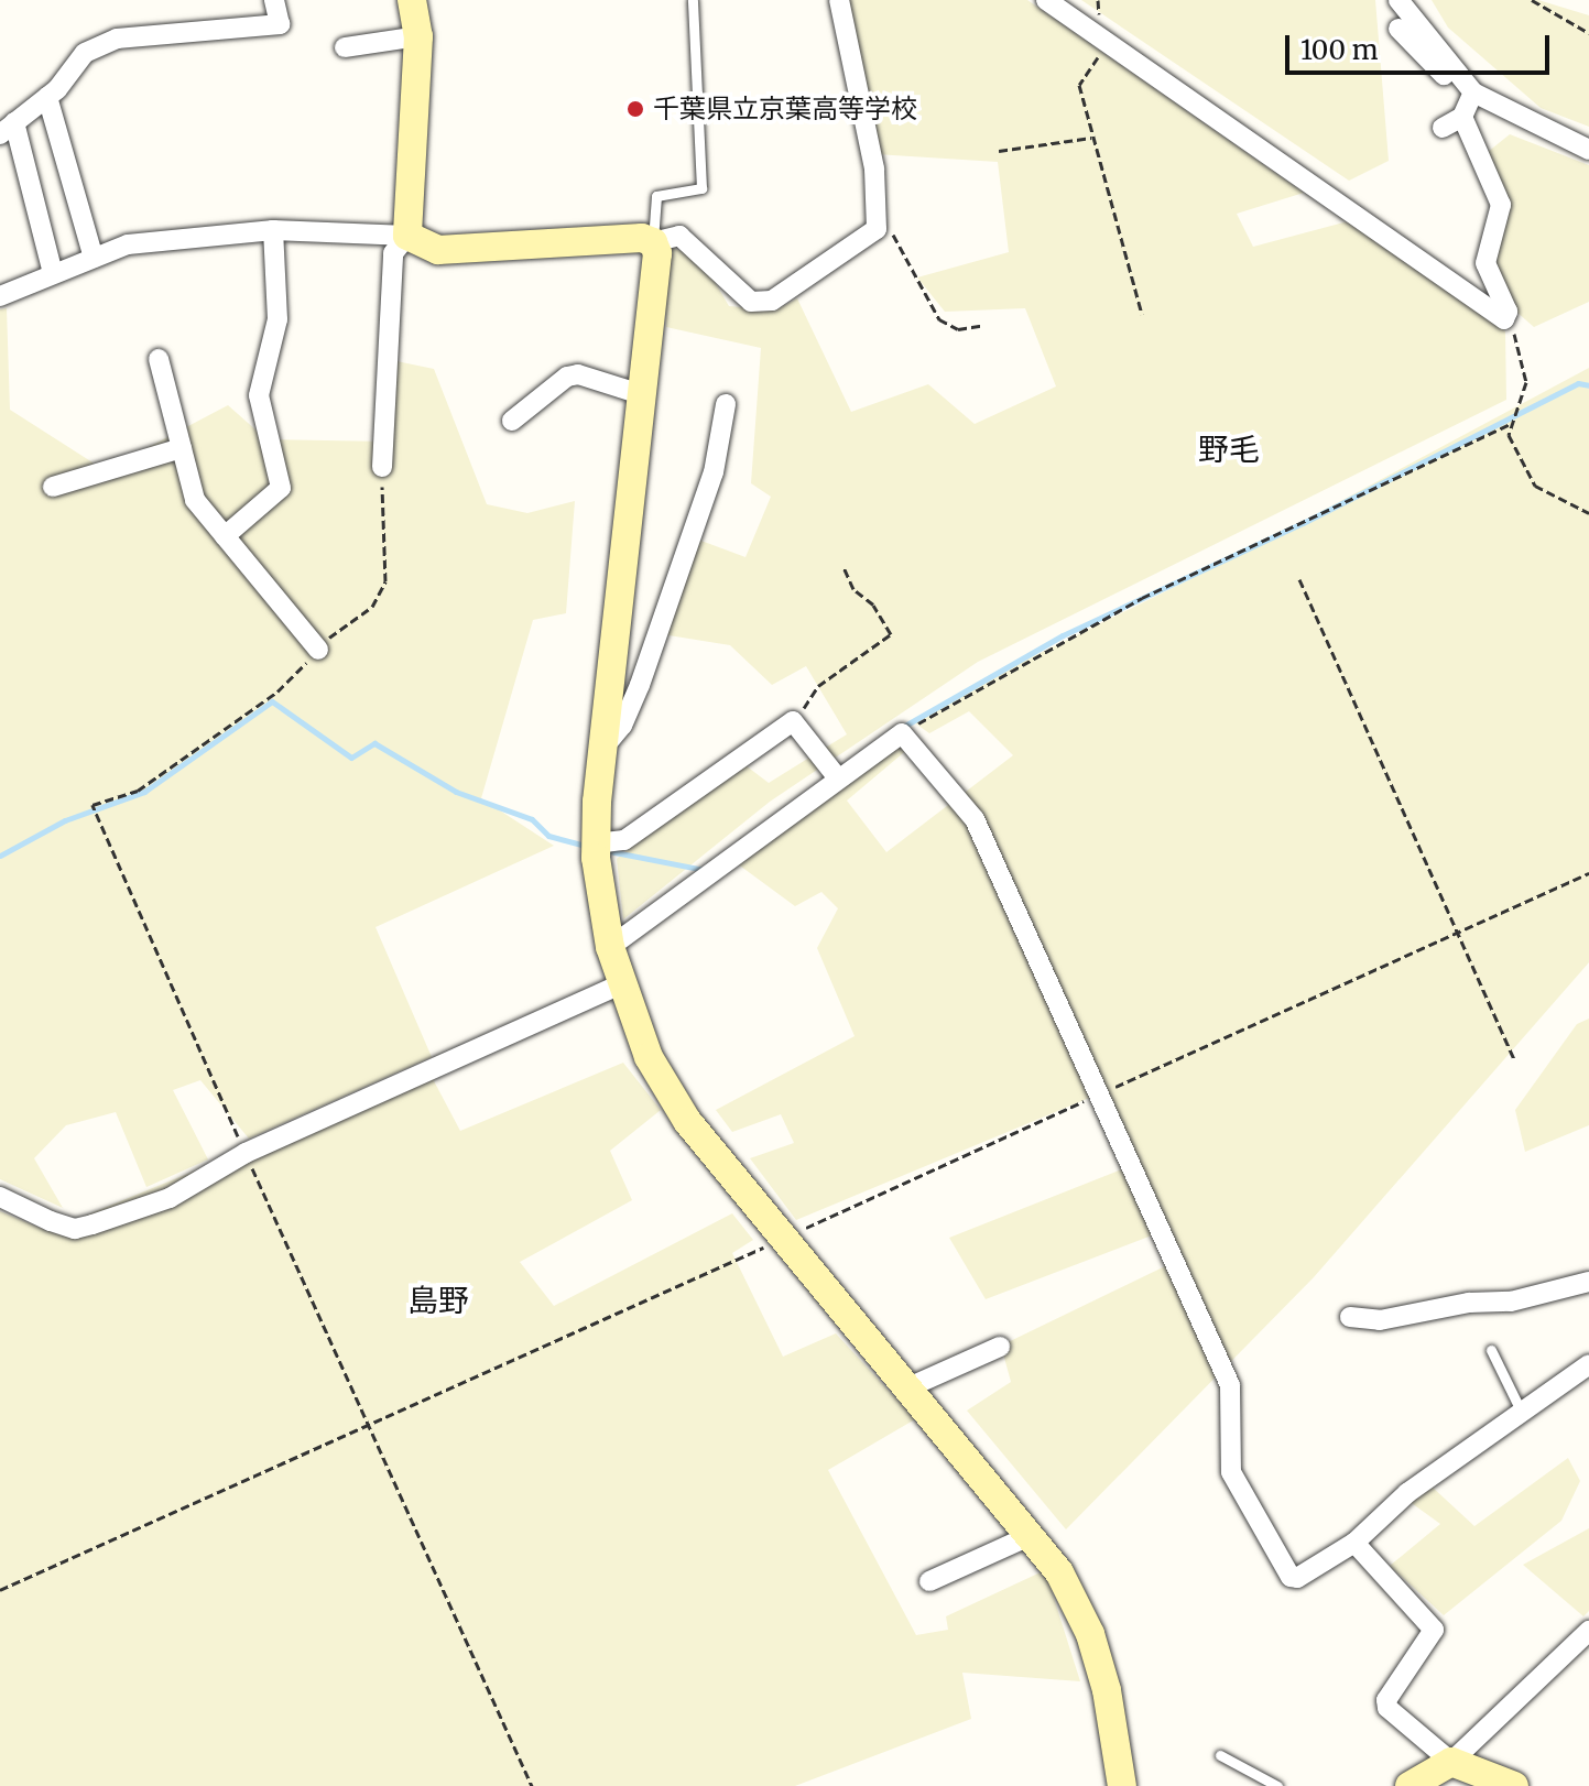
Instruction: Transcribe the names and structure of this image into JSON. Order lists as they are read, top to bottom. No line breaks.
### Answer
{"districts":["野毛","島野"],"places":["千葉県立京葉高等学校"],"scale_bar":"100 m"}
